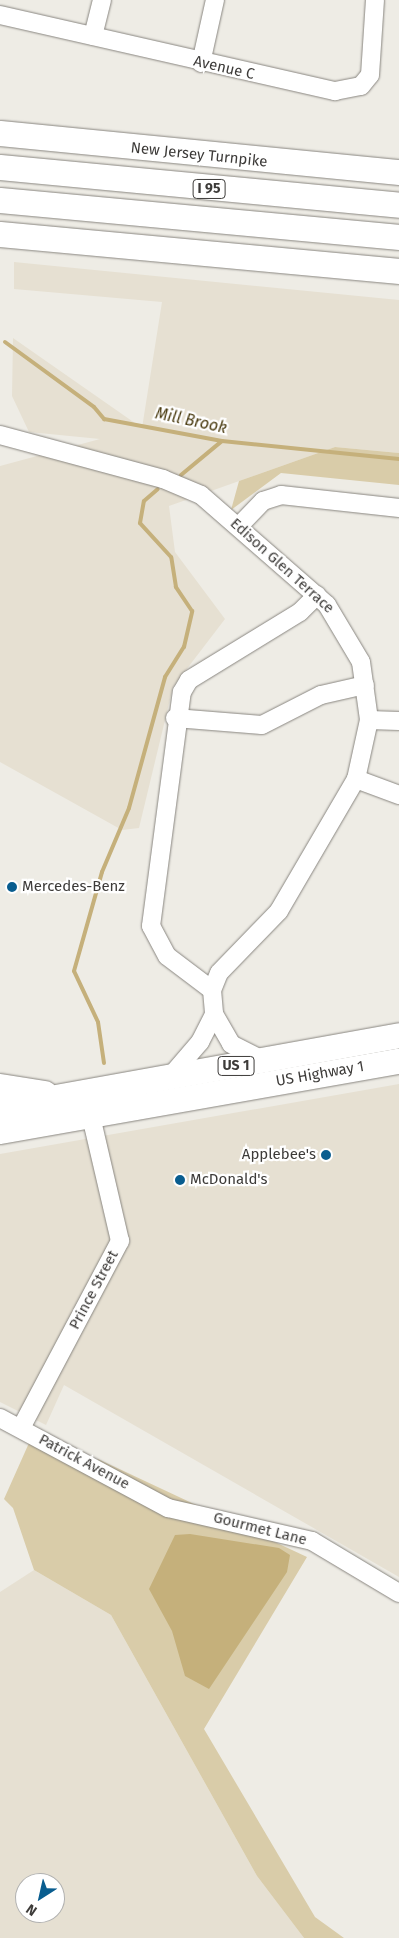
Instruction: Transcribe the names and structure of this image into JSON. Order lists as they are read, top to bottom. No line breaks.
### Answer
{"streets":{"highway":["New Jersey Turnpike","I 95","US 1","US Highway 1"],"street":["Avenue C","Edison Glen Terrace","Prince Street","Patrick Avenue","Gourmet Lane"]},"crossings":[["US 1","US Highway 1"],["US 1","Prince Street"],["US Highway 1","Prince Street"],["Prince Street","Patrick Avenue"],["Patrick Avenue","Gourmet Lane"]],"water":["Mill Brook"],"places":["Mercedes-Benz","Applebee's","McDonald's"],"north":"bottom left"}
